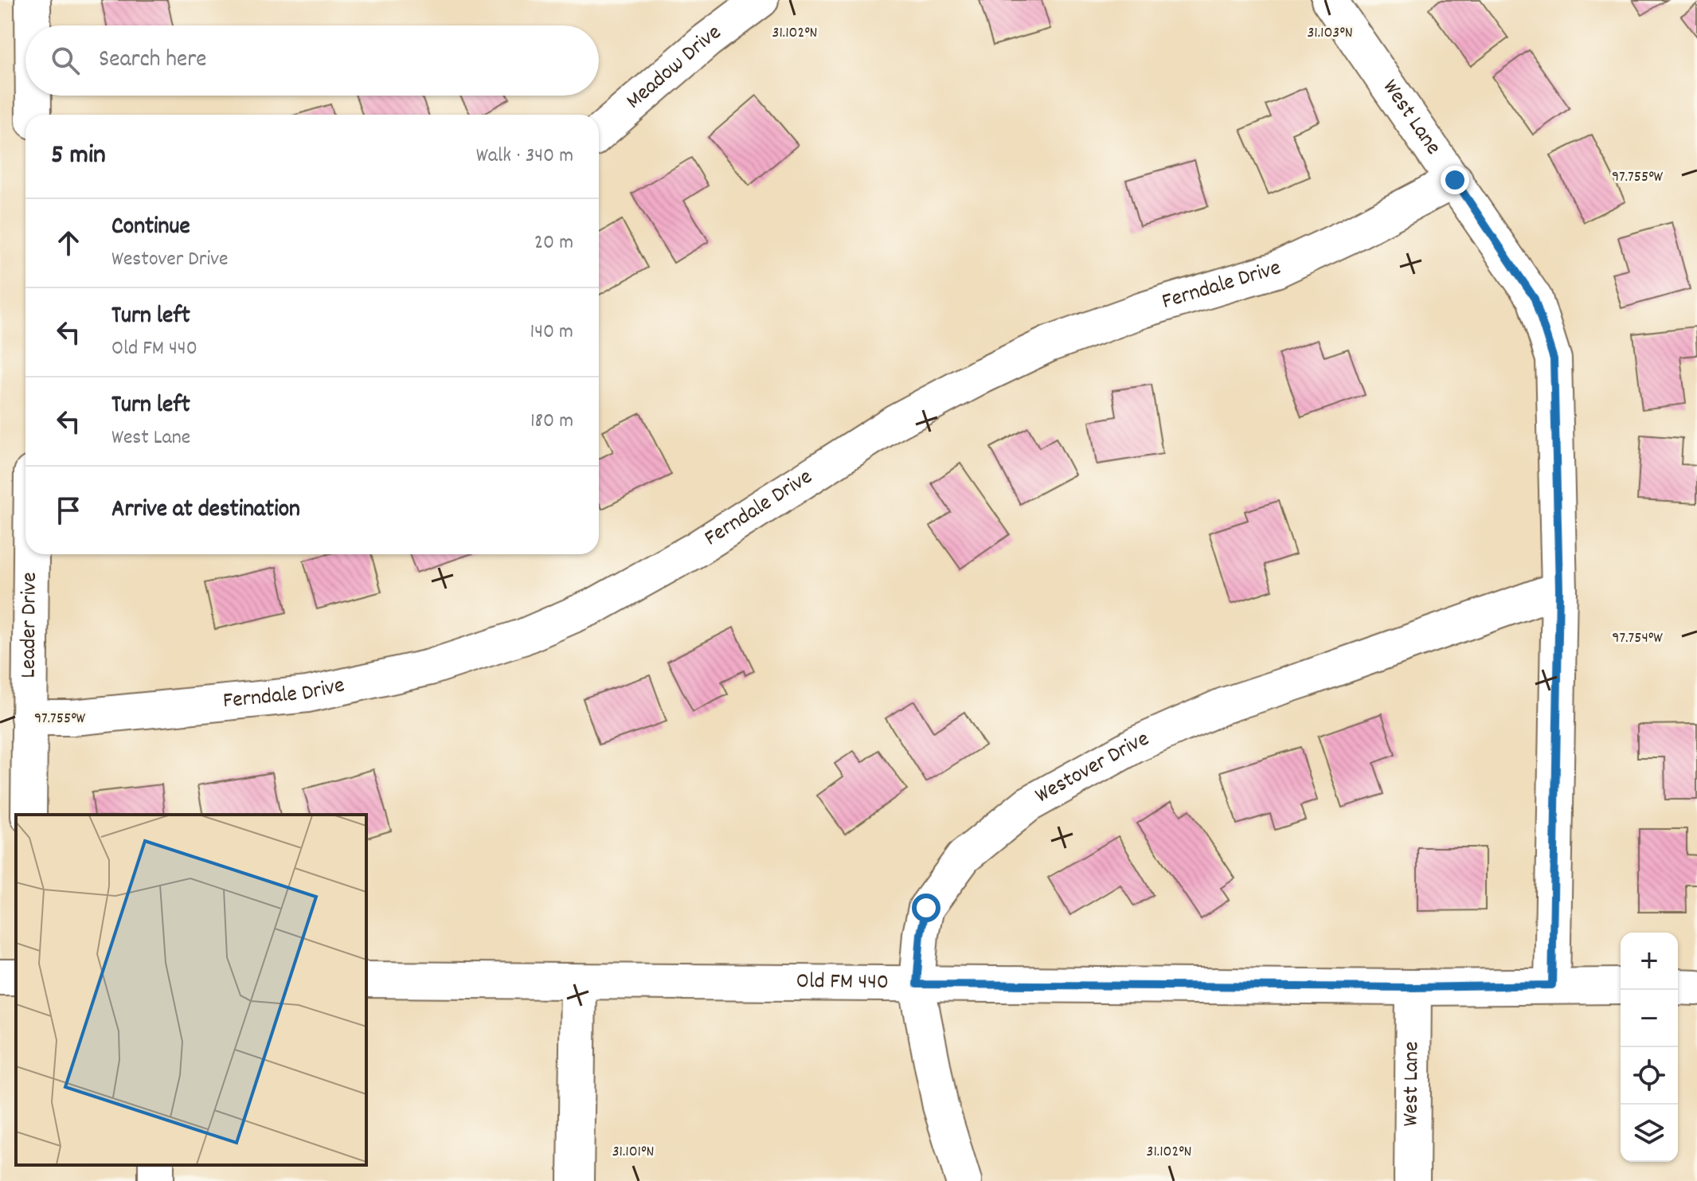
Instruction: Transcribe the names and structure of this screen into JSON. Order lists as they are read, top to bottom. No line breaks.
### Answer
{"streets":{"street":["Meadow Drive","West Lane","Ferndale Drive","Leader Drive","Westover Drive","Old FM 440"]},"crossings":[["West Lane","Ferndale Drive"],["West Lane","Westover Drive"],["West Lane","Old FM 440"],["Ferndale Drive","Leader Drive"],["Westover Drive","Old FM 440"]],"page":{"search":"Search here","heading":["5 min","Walk · 340 m"],"list":[["Continue","Westover Drive","20 m"],["Turn left","Old FM 440","140 m"],["Turn left","West Lane","180 m"],"Arrive at destination"],"map_buttons":["+","−"]},"coordinates":["31.102°N","31.103°N","97.755°W","97.754°W","31.101°N"]}
